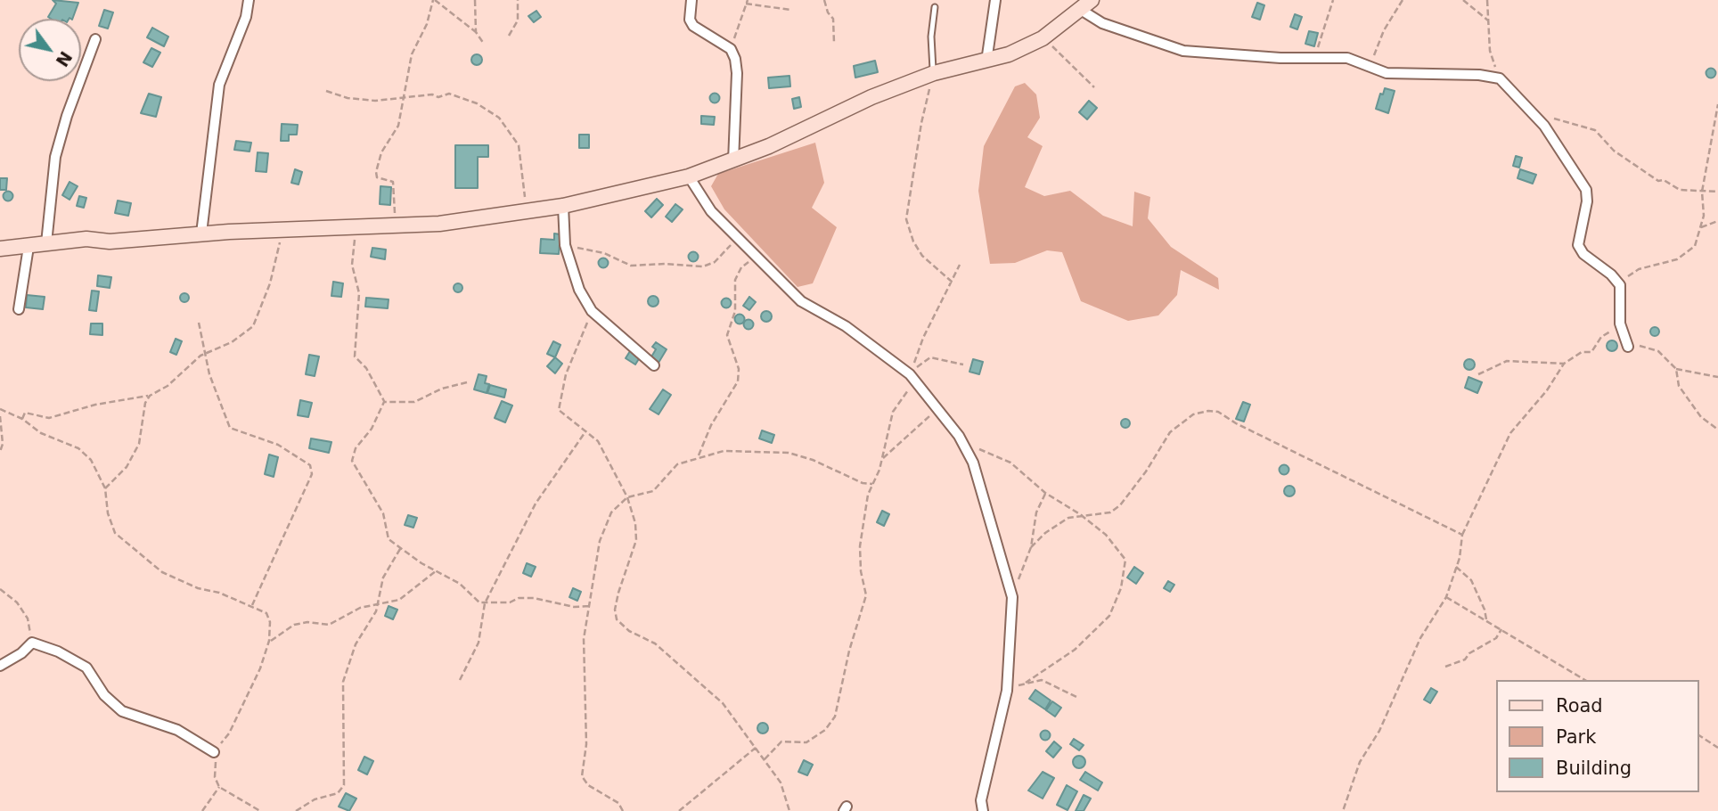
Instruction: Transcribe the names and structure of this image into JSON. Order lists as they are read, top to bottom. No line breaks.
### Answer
{"legend":["Road","Park","Building"],"north":"bottom right"}
